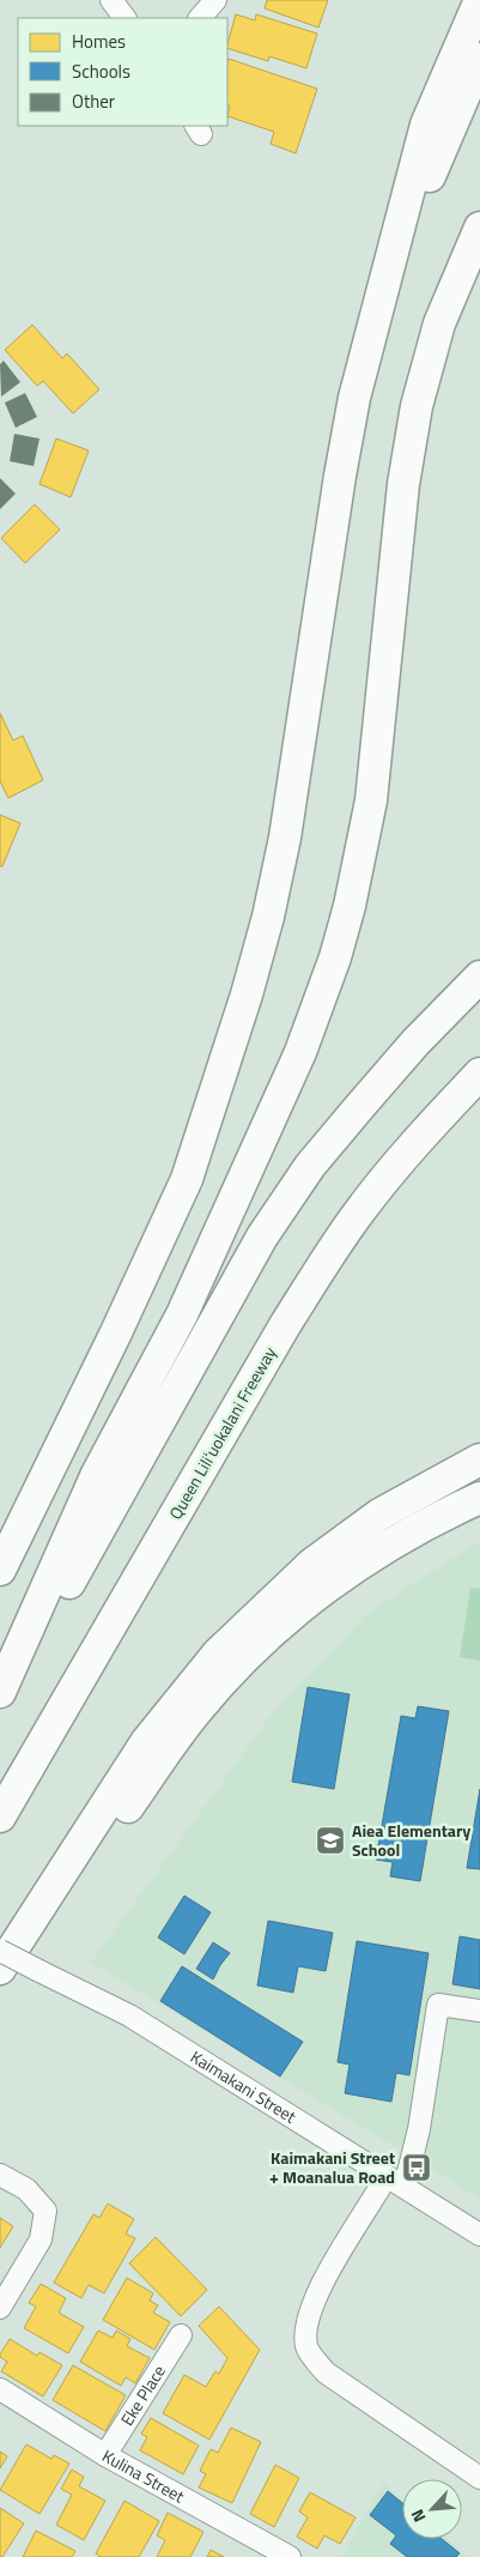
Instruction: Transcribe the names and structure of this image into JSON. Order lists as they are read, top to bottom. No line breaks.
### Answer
{"streets":{"highway":["Queen Liliʻuokalani Freeway"],"street":["Kaimakani Street","Eke Place","Kulina Street"]},"crossings":[["Eke Place","Kulina Street"]],"places":{"school or university":["Aiea Elementary School"],"bus stop":["Kaimakani Street + Moanalua Road"]},"legend":["Homes","Schools","Other"],"north":"bottom left"}
